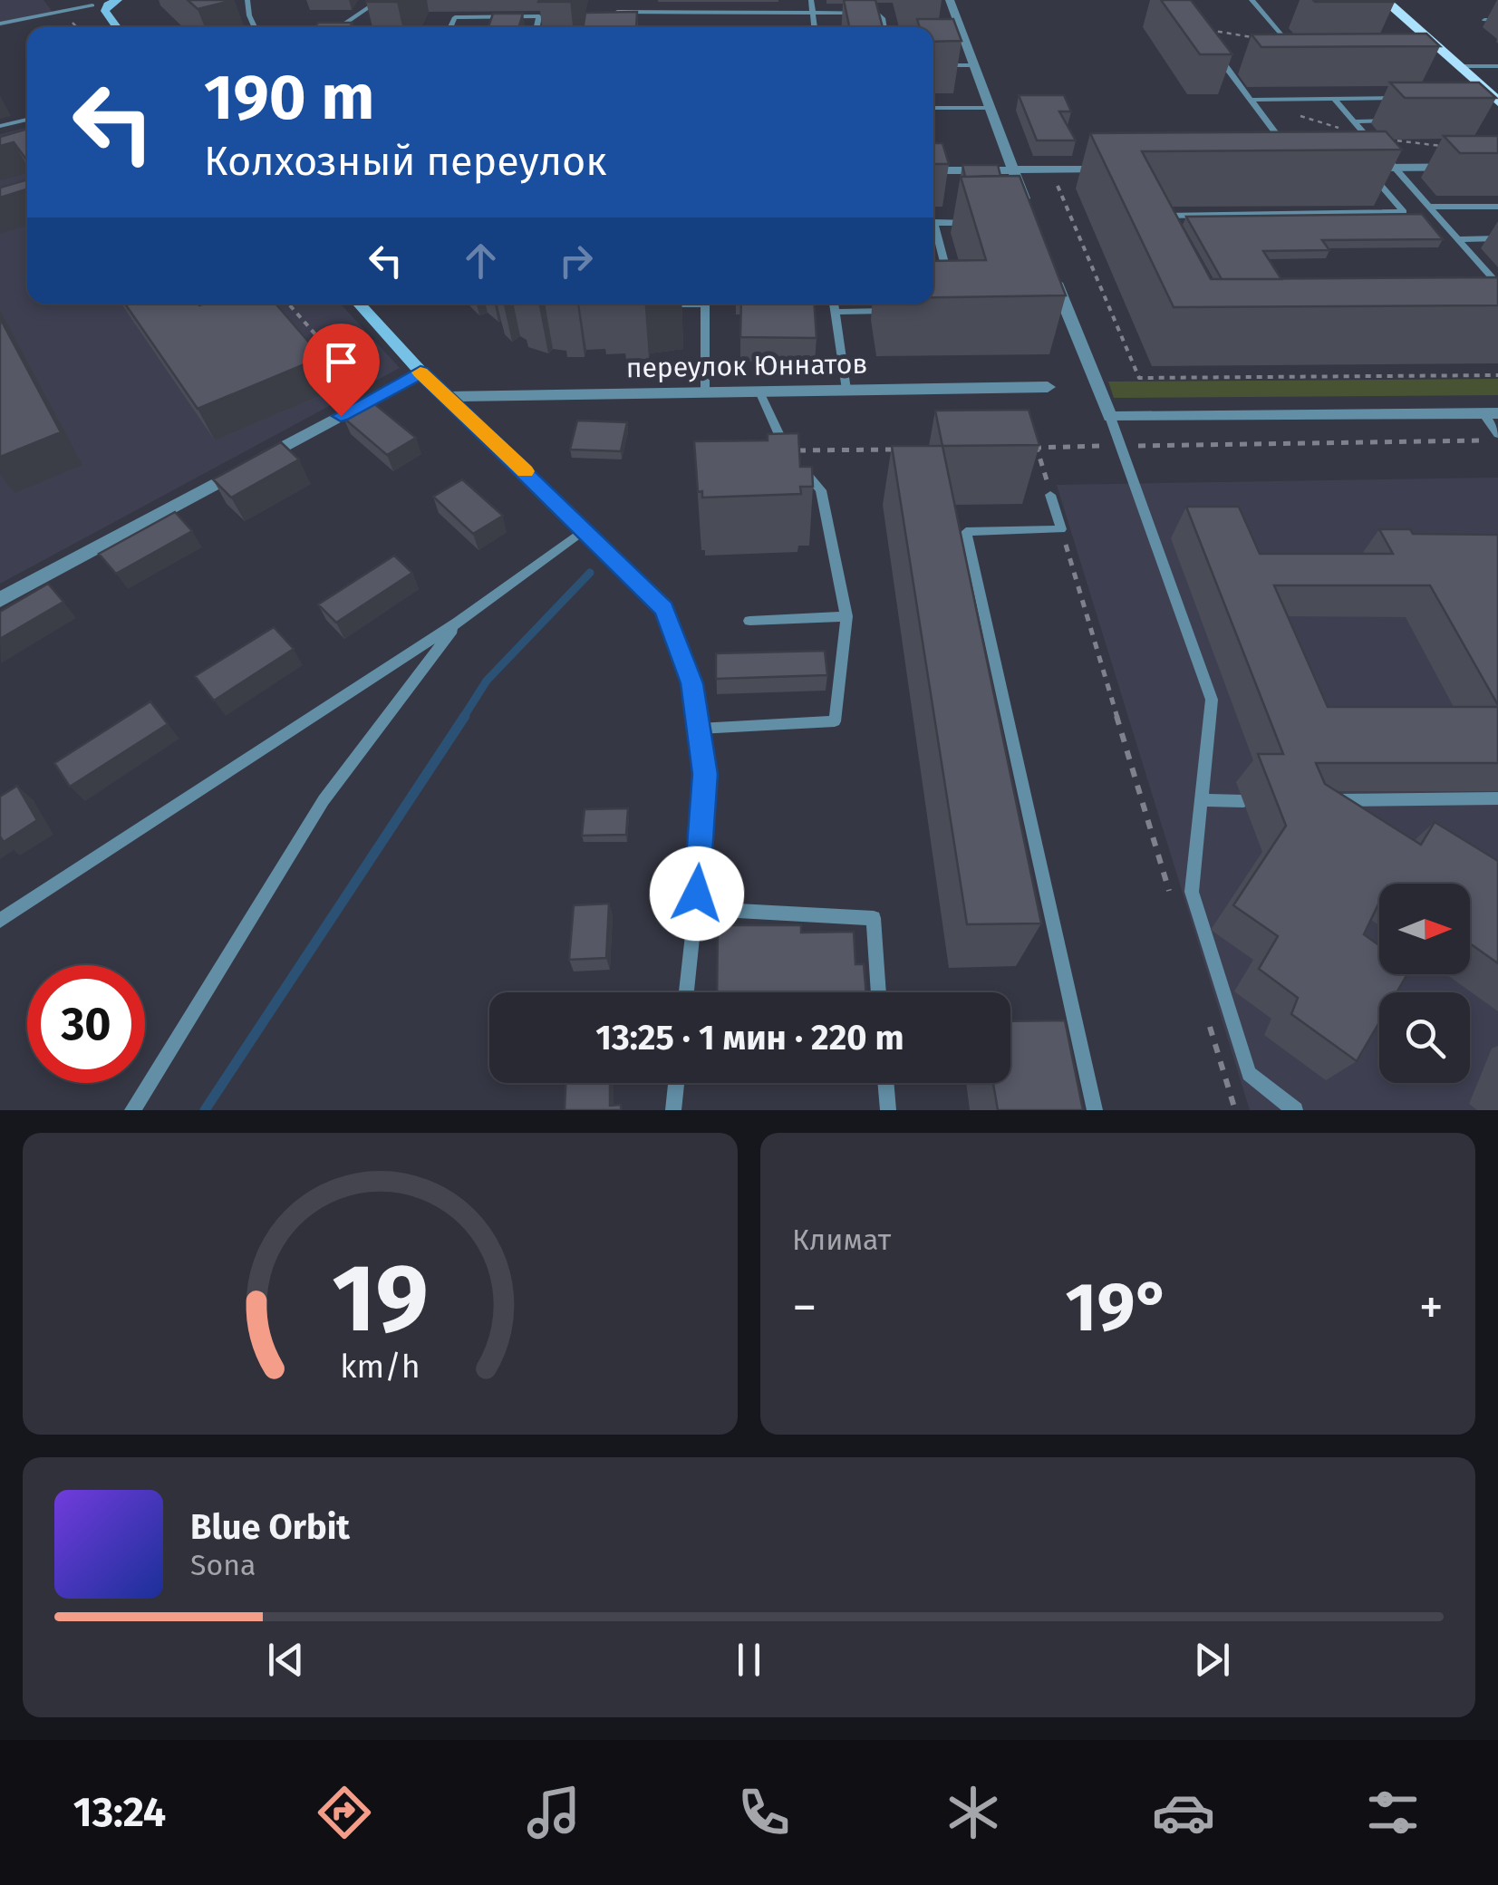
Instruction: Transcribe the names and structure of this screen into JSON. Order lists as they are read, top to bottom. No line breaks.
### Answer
{"streets":{"street":["переулок Юннатов"]},"north":"right","page":{"turn":["190 m","Колхозный переулок"],"limit":"30","trip":"13:25 · 1 мин · 220 m","tile":"Климат","heat":["−","19°","+"],"song":["Blue Orbit","Sona"],"tabs":"13:24","gauge":["19","km/h"]}}
